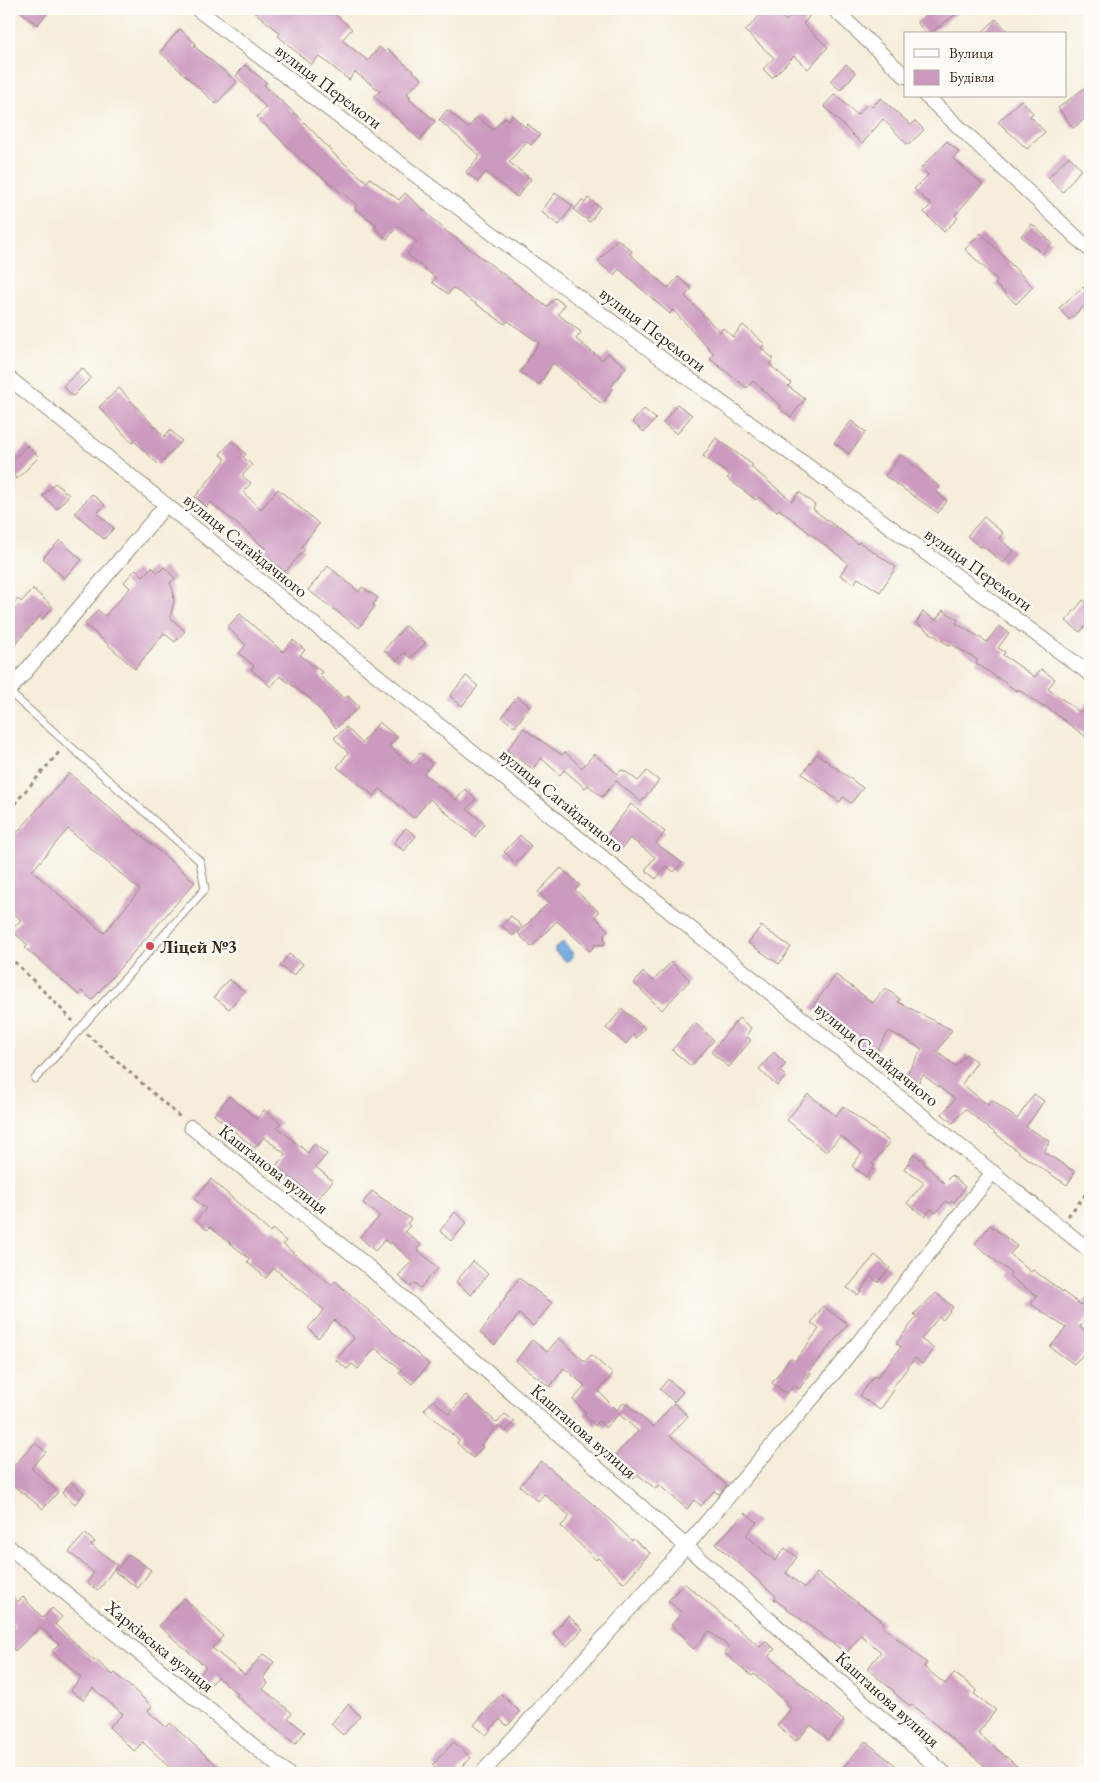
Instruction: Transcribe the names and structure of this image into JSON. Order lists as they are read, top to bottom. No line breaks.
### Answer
{"streets":{"street":["вулиця Перемоги","вулиця Сагайдачного","Каштанова вулиця","Харківська вулиця"]},"places":["Ліцей №3"],"legend":["Вулиця","Будівля"]}
